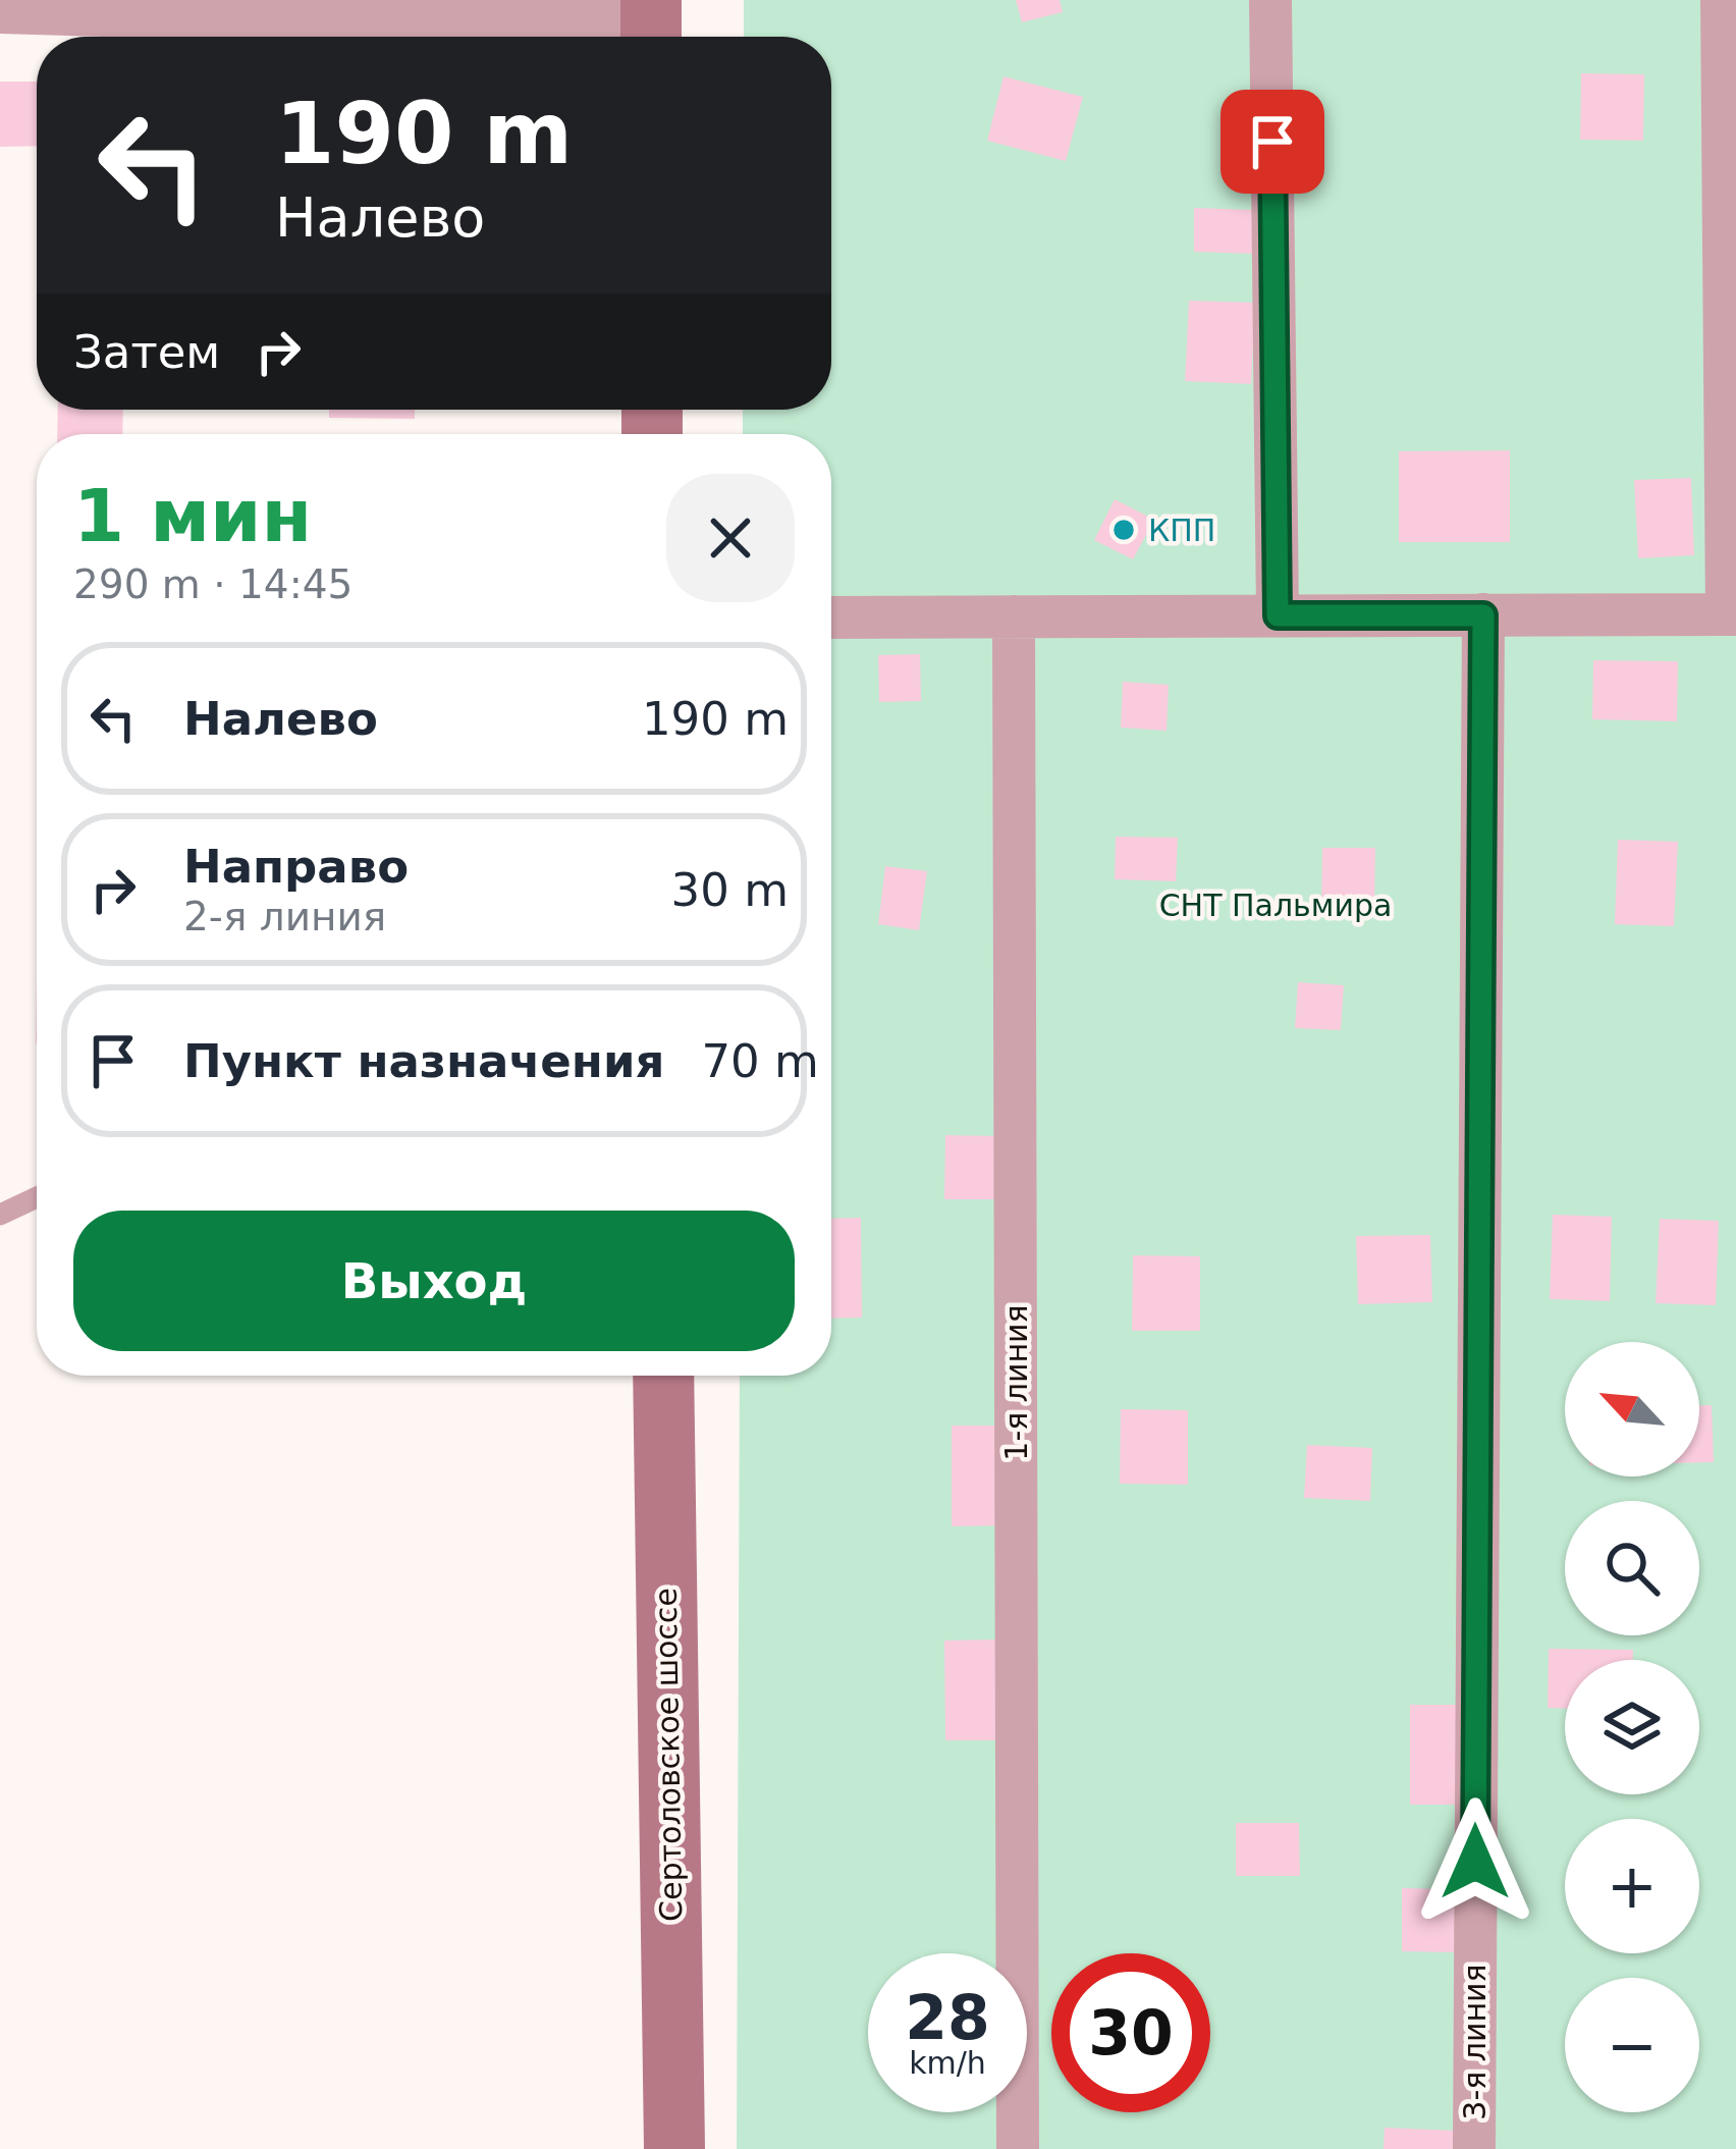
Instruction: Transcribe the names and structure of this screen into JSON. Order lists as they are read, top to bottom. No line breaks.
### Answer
{"streets":{"main road":["Сертоловское шоссе"],"street":["1-я линия","3-я линия"]},"parks":["СНТ Пальмира"],"places":["КПП"],"north":"top left","page":{"turn":["190 m","Налево"],"then":"Затем","heading":["1 мин","290 m · 14:45"],"list":[{"name":"Налево","value":"190 m"},{"name":"Направо","note":"2-я линия","value":"30 m"},{"name":"Пункт назначения","value":"70 m"}],"buttons":"Выход","map_buttons":["+","−"],"speed":"28 km/h","limit":"30"}}
